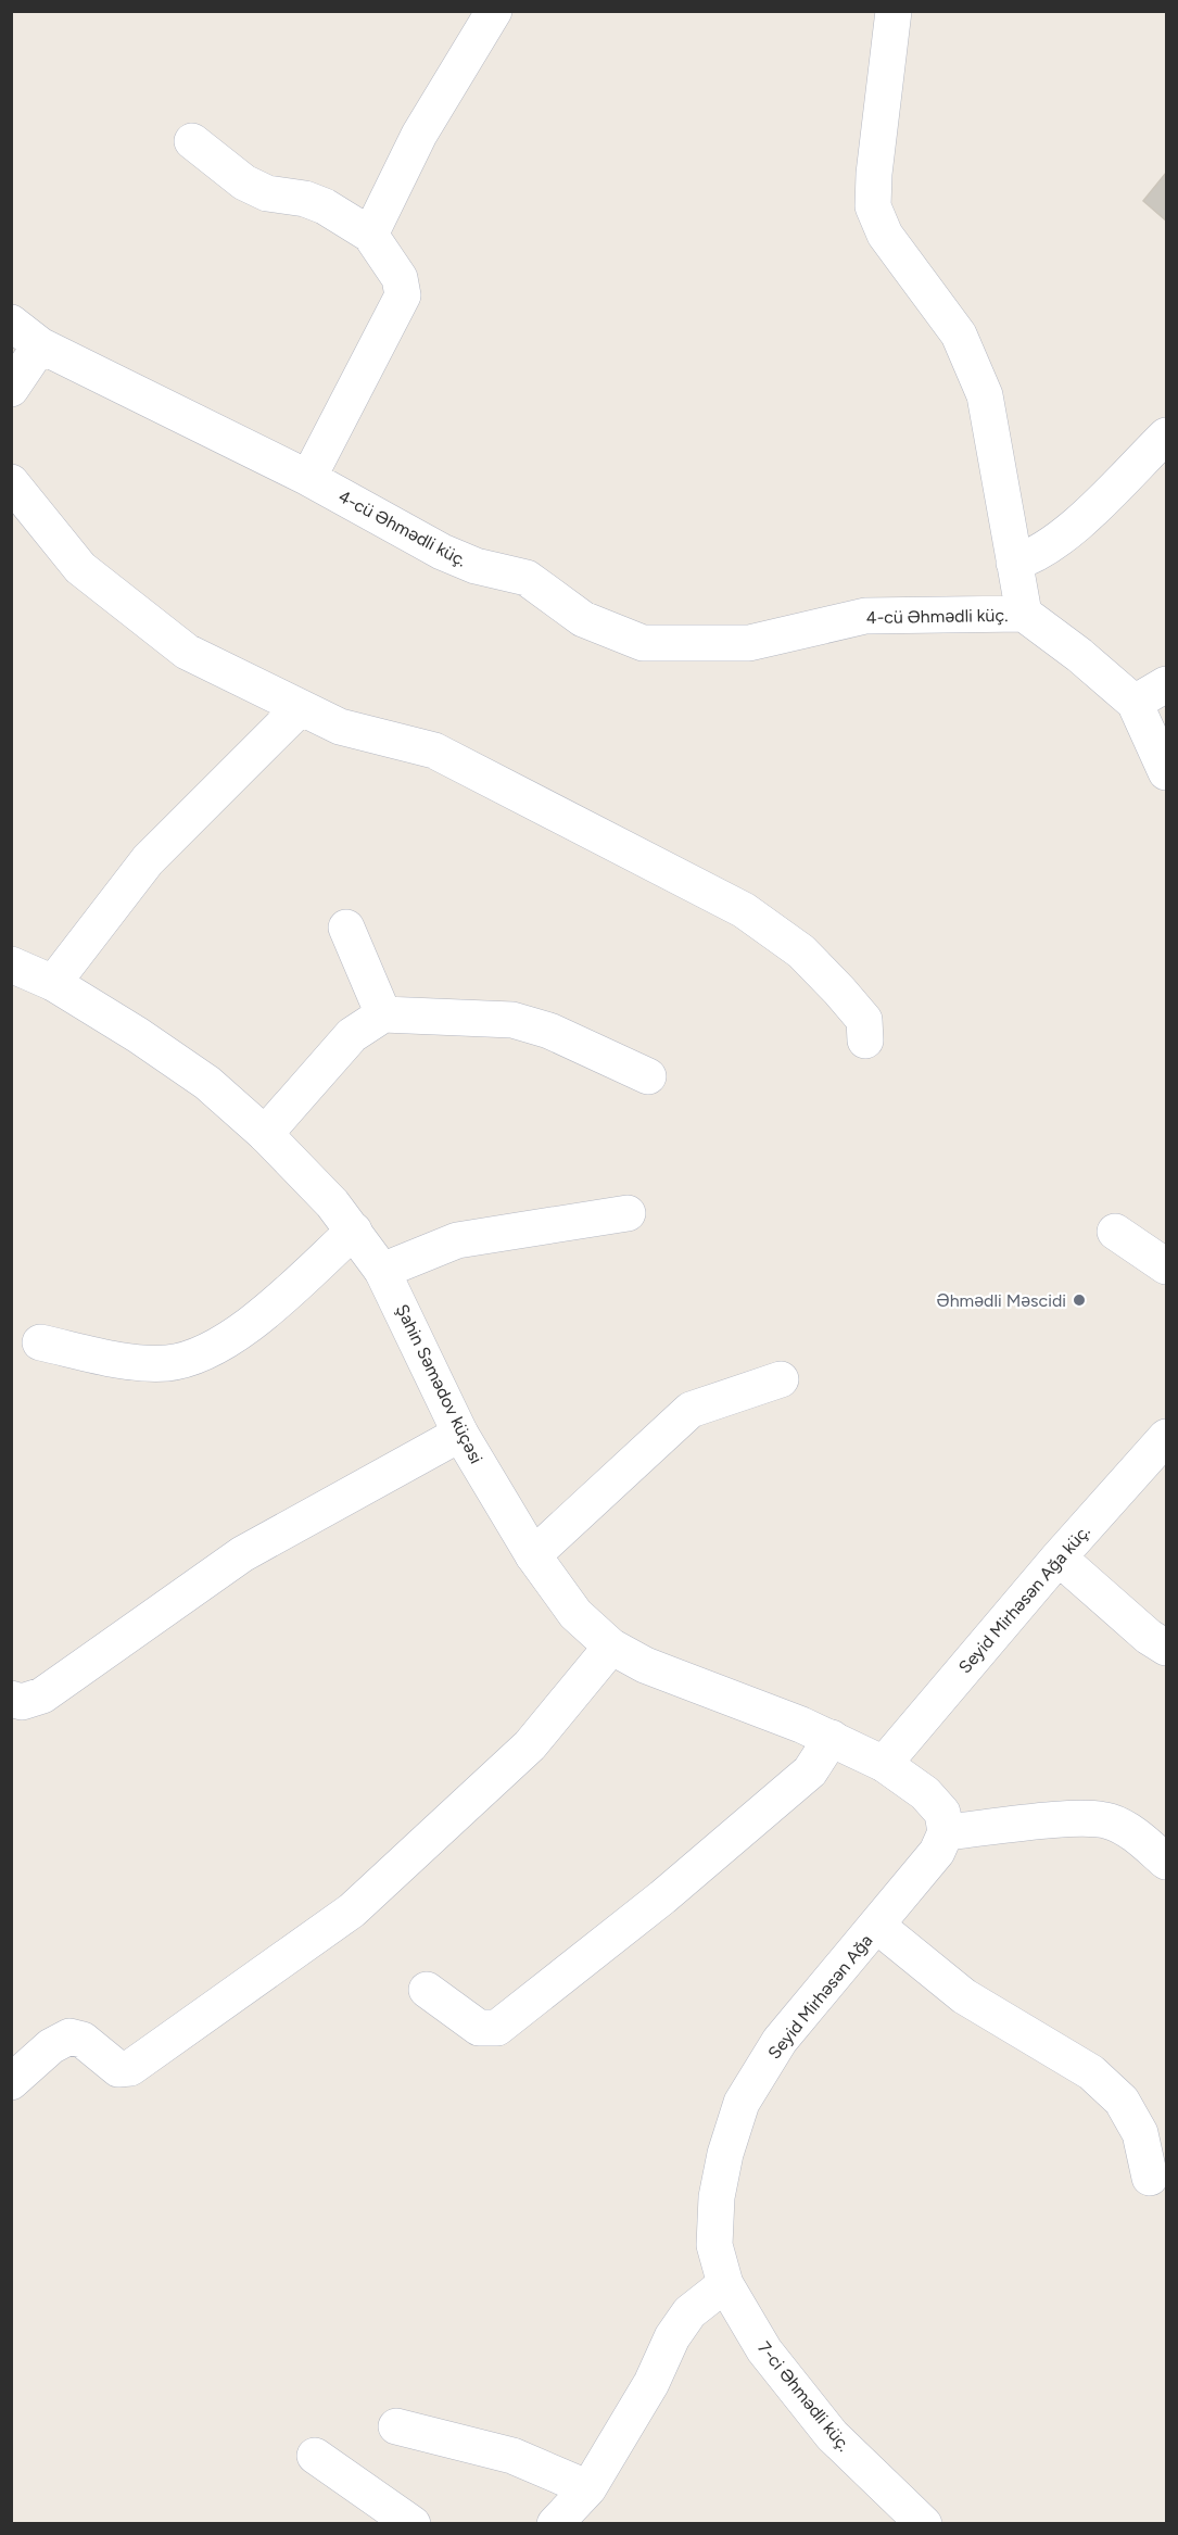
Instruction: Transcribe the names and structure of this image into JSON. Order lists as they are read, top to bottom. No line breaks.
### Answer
{"streets":{"street":["4-cü Əhmədli küç.","Şahin Səmədov küçəsi","Seyid Mirhəsən Ağa küç.","Seyid Mirhəsən Ağa","7-ci Əhmədli küç."]},"crossings":[["Şahin Səmədov küçəsi","Seyid Mirhəsən Ağa küç."],["Seyid Mirhəsən Ağa","7-ci Əhmədli küç."]],"places":["Әhmәdli Mәscidi"]}
